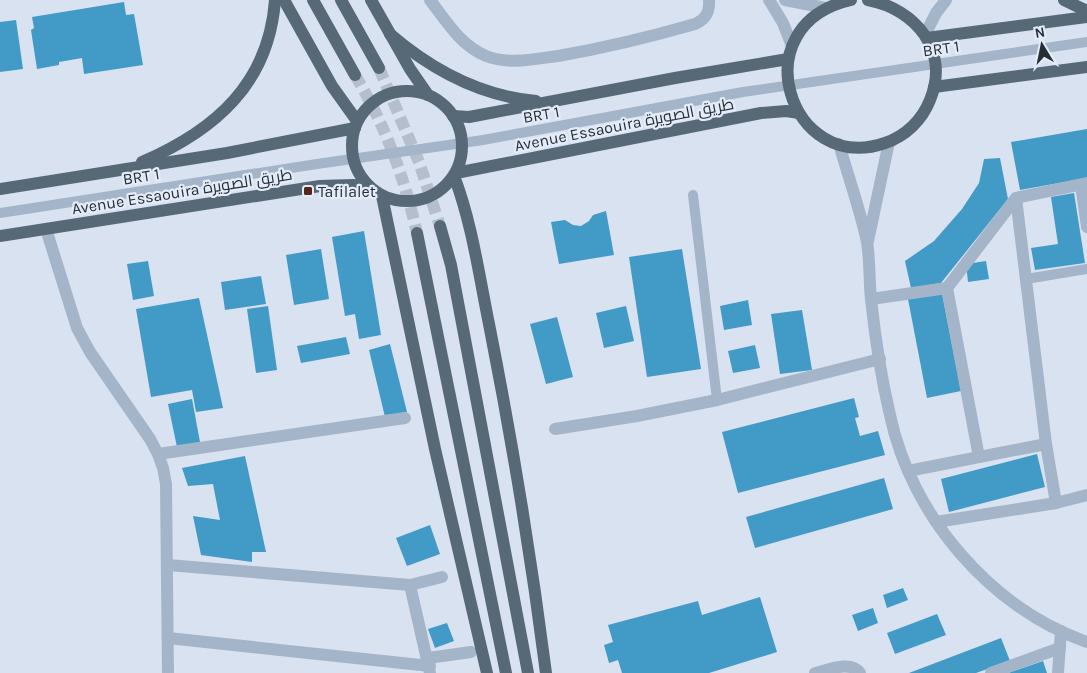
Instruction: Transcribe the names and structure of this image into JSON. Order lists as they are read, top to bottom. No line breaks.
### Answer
{"streets":{"main road":["Avenue Essaouira طريق الصويرة"],"lane":["BRT 1"]},"places":{"transit":["Tafilalet"]},"north":"top"}
